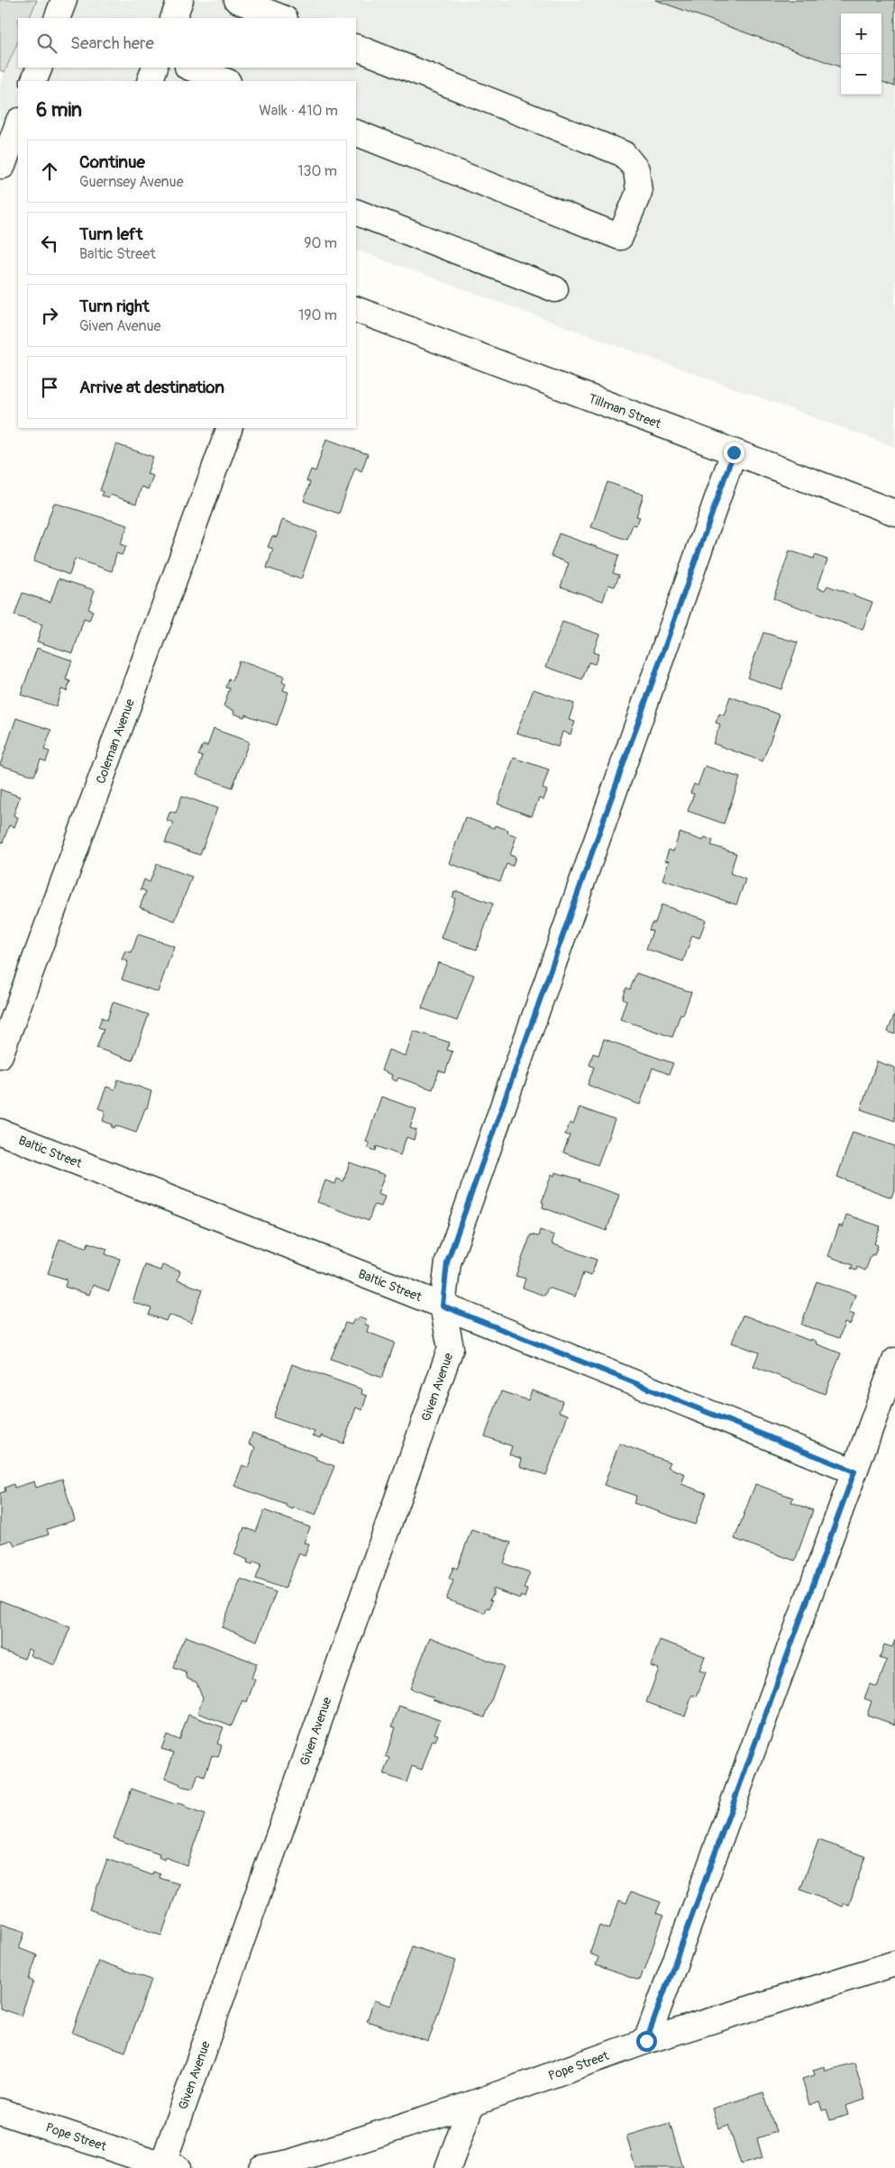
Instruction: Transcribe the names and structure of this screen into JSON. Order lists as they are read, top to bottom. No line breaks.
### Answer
{"streets":{"street":["Tillman Street","Coleman Avenue","Baltic Street","Given Avenue","Pope Street"]},"crossings":[["Tillman Street","Given Avenue"],["Baltic Street","Given Avenue"],["Given Avenue","Pope Street"]],"page":{"map_buttons":["+","−"],"search":"Search here","heading":["6 min","Walk · 410 m"],"list":[["Continue","Guernsey Avenue","130 m"],["Turn left","Baltic Street","90 m"],["Turn right","Given Avenue","190 m"],"Arrive at destination"]}}
